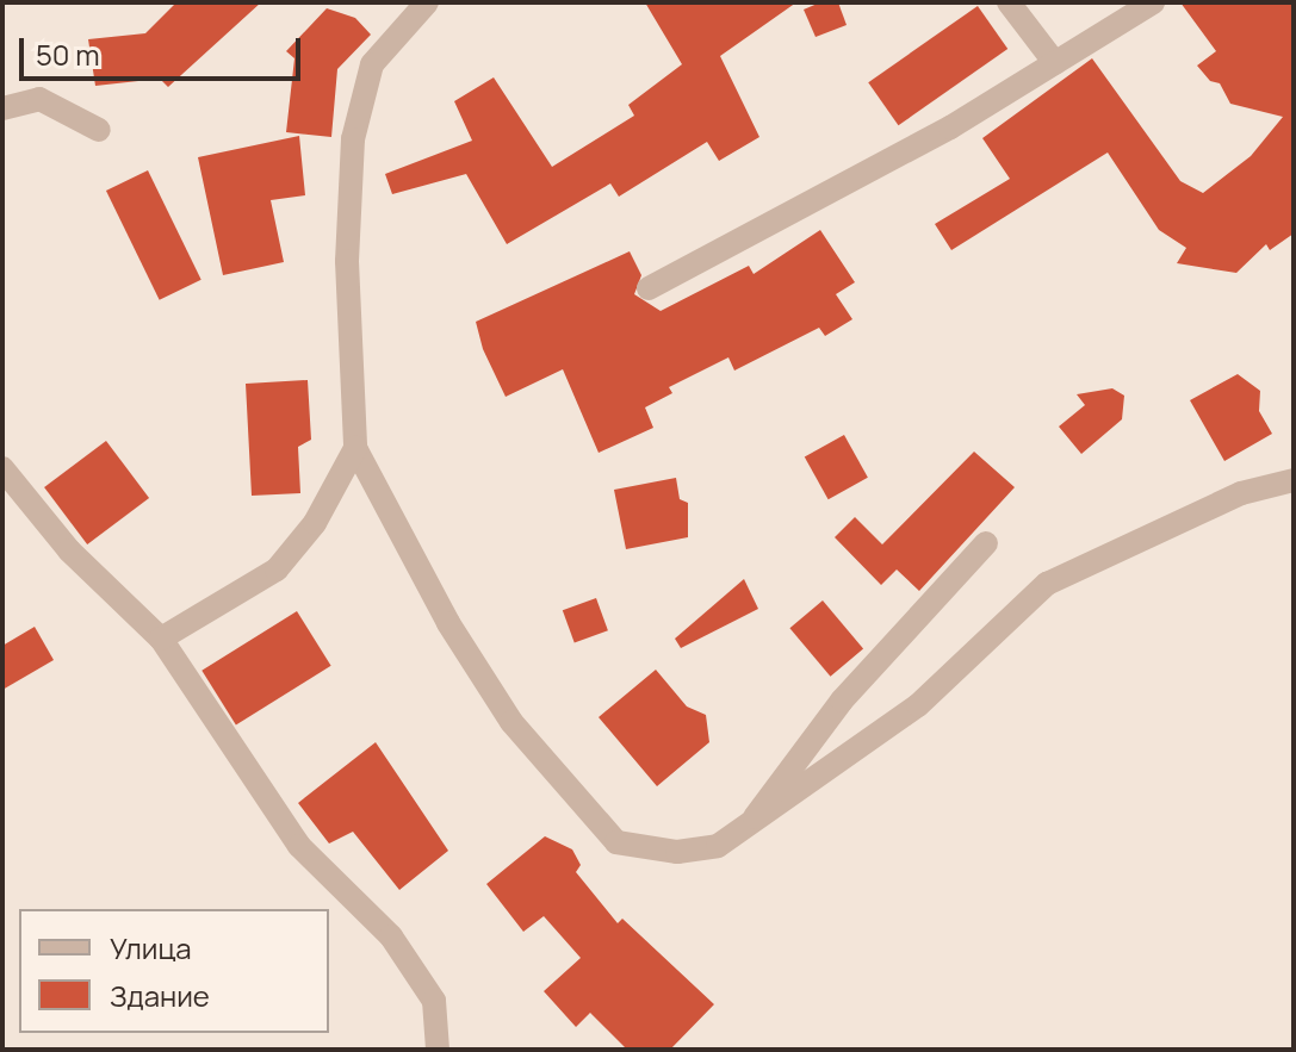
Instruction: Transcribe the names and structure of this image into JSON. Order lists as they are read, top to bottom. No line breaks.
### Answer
{"legend":["Улица","Здание"],"scale_bar":"50 m"}
